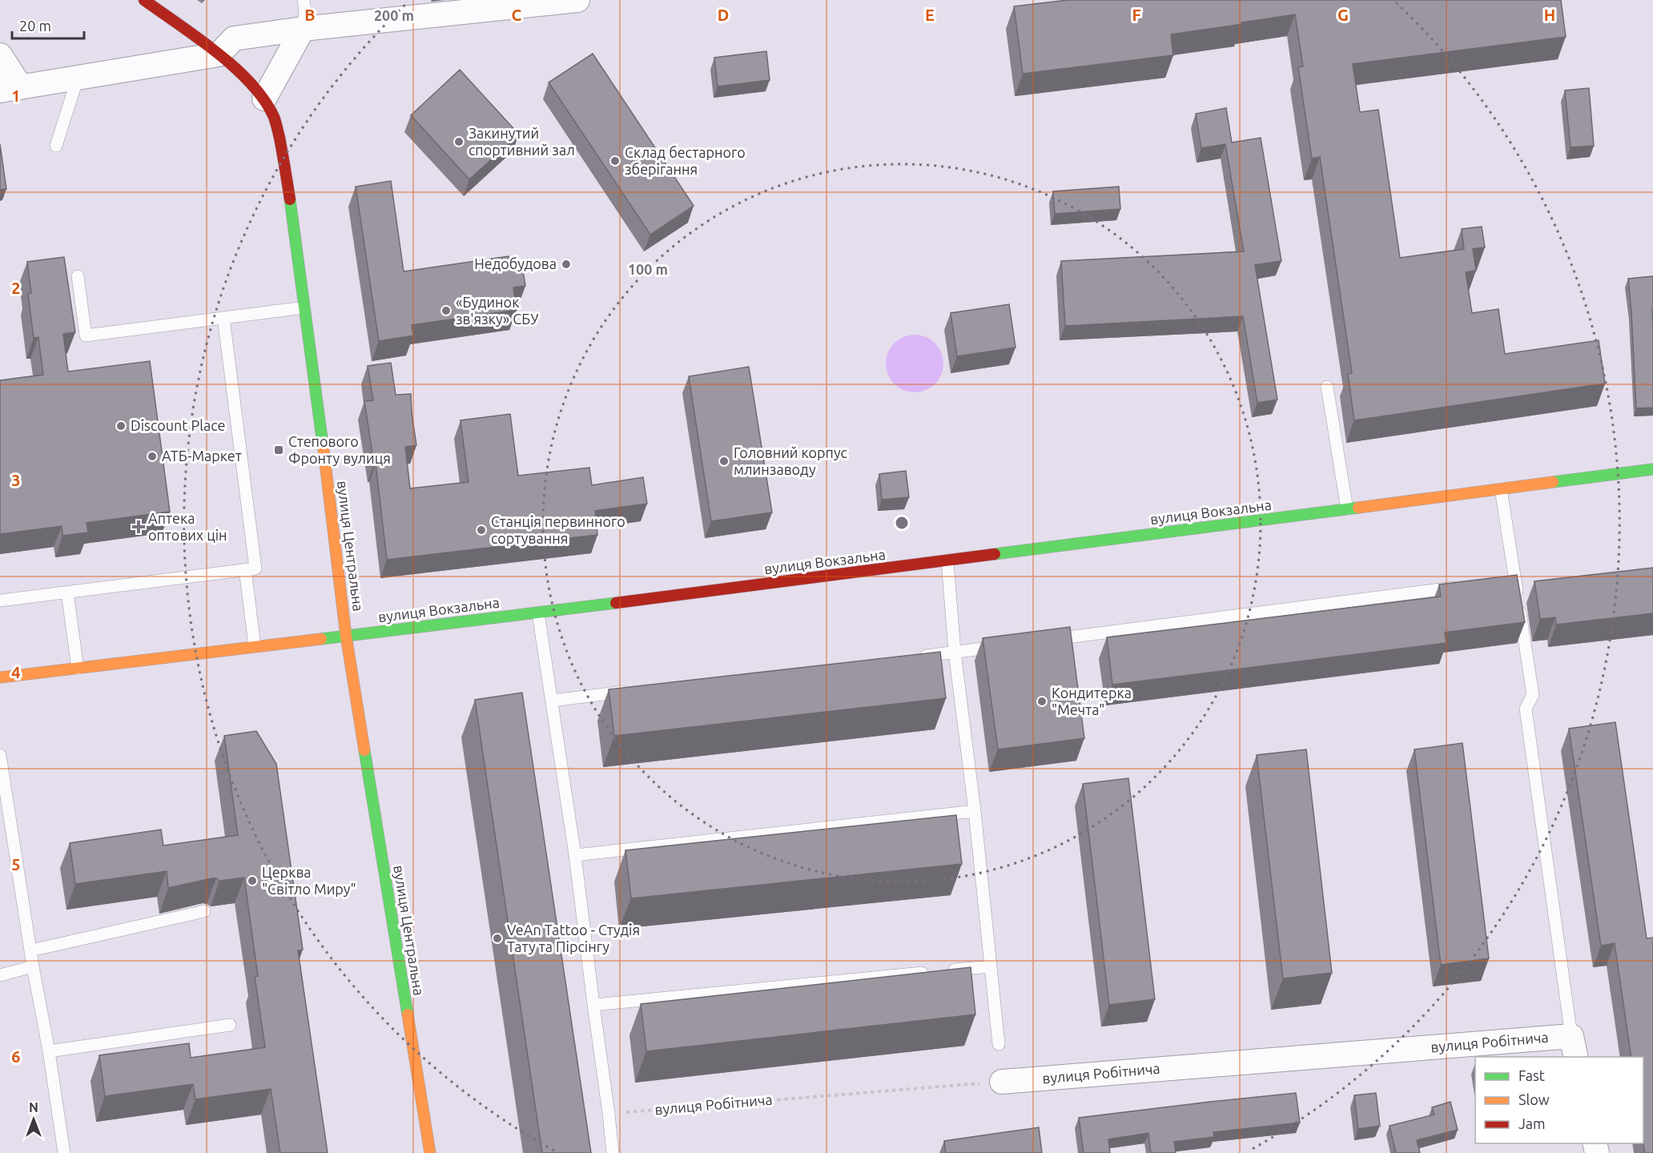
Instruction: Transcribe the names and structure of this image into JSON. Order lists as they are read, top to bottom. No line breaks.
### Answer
{"streets":{"main road":["вулиця Вокзальна","вулиця Центральна"],"street":["вулиця Робітнича"]},"crossings":[["вулиця Вокзальна","вулиця Центральна"]],"places":{"other":["Закинутий спортивний зал","Склад бестарного зберігання","Недобудова","«Будинок зв'язку» СБУ","Discount Place","АТБ-Маркет","Головний корпус млинзаводу","Станція первинного сортування","Кондитерка \"Мечта\"","Церква \"Світло Миру\"","VeAn Tattoo - Студія Тату та Пірсінгу"],"transit":["Степового Фронту вулиця"],"health":["Аптека оптових цін"]},"legend":["Fast","Slow","Jam"],"scale_bar":"20 m","north":"top","grid":{"columns":["B","C","D","E","F","G","H"],"rows":["1","2","3","4","5","6"]},"rings":["200 m","100 m"]}
